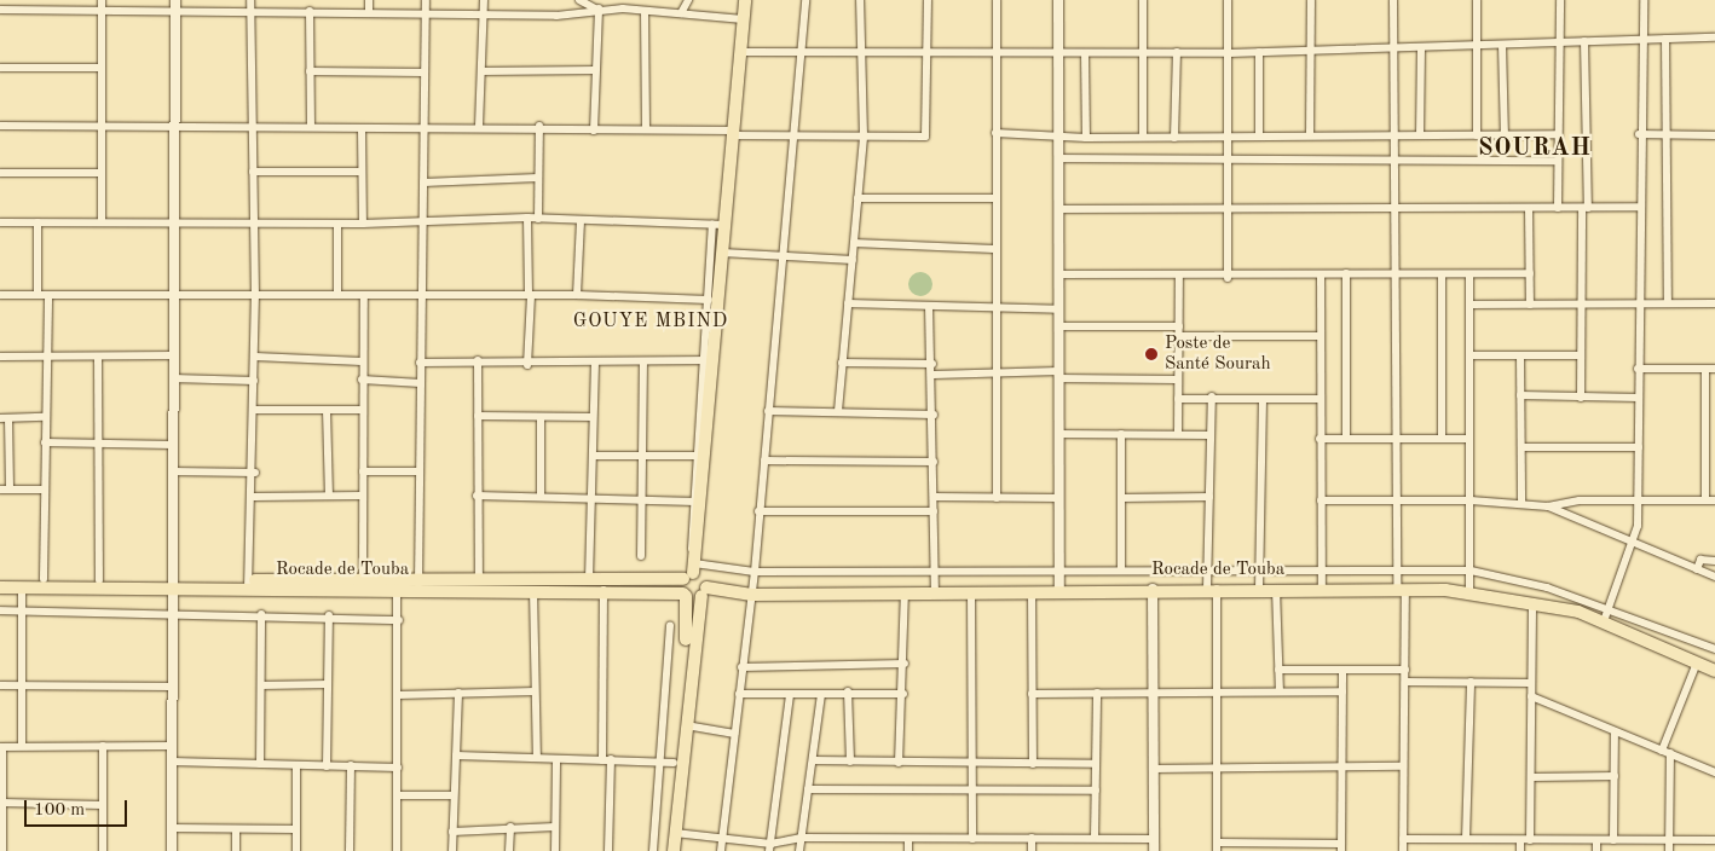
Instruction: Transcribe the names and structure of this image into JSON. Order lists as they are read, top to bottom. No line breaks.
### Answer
{"streets":{"main road":["Rocade de Touba"]},"districts":["SOURAH","GOUYE MBIND"],"places":["Poste de Santé Sourah"],"scale_bar":"100 m"}
